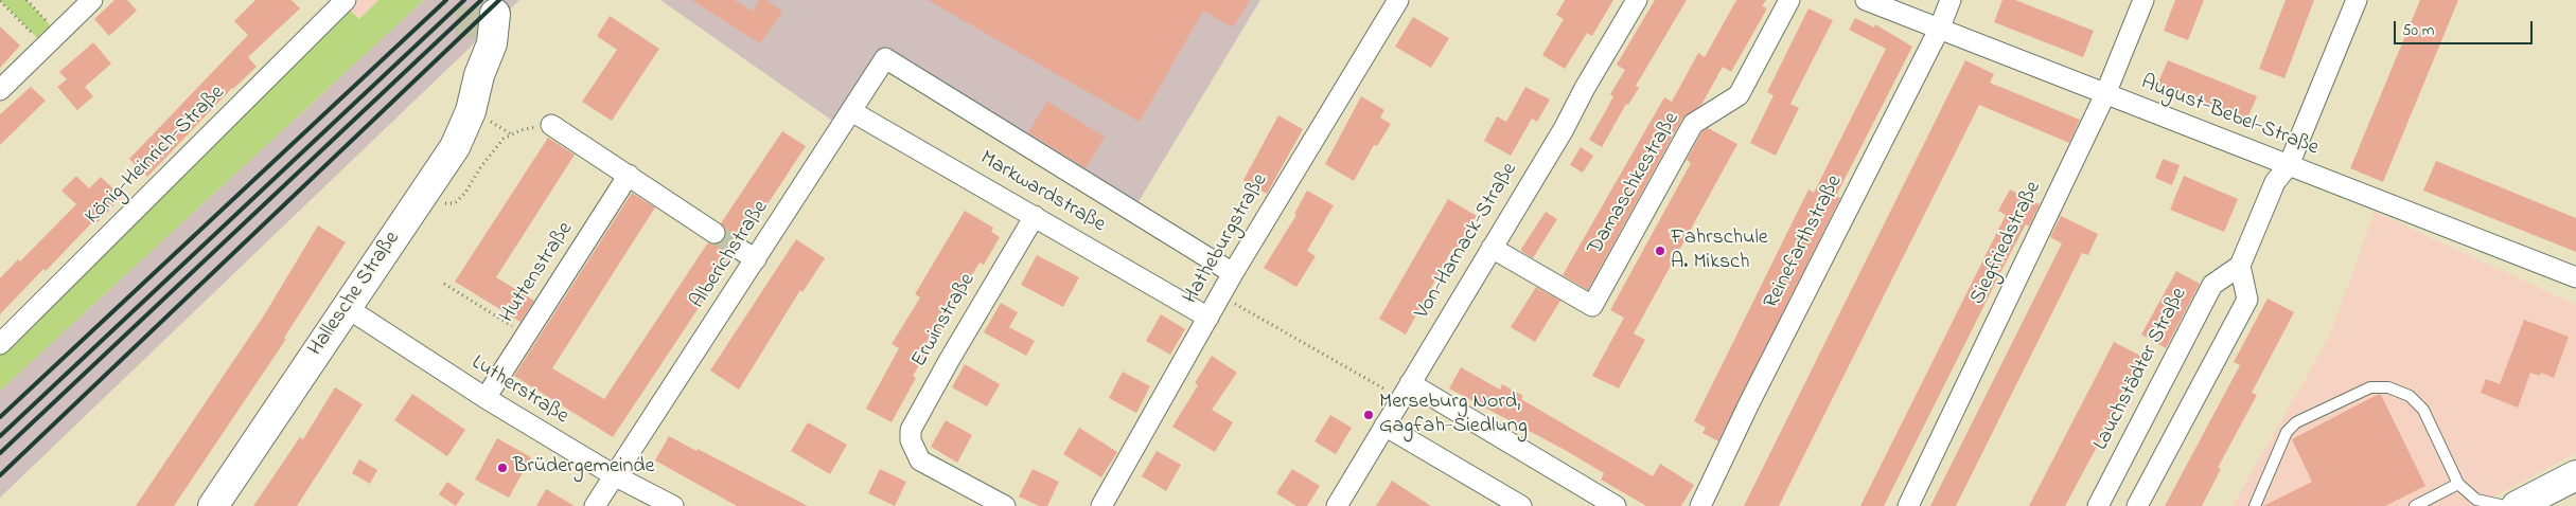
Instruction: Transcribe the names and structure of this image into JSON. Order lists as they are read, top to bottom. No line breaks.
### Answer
{"streets":{"main road":["Hallesche Straße"],"street":["August-Bebel-Straße","König-Heinrich-Straße","Damaschkestraße","Markwardstraße","Hatheburgstraße","Von-Harnack-Straße","Reinefarthstraße","Siegfriedstraße","Alberichstraße","Huttenstraße","Erwinstraße","Lauchstädter Straße","Lutherstraße"]},"crossings":[["August-Bebel-Straße","Reinefarthstraße"],["August-Bebel-Straße","Siegfriedstraße"],["Damaschkestraße","Von-Harnack-Straße"],["Markwardstraße","Hatheburgstraße"],["Markwardstraße","Alberichstraße"],["Markwardstraße","Erwinstraße"],["Alberichstraße","Lutherstraße"],["Huttenstraße","Lutherstraße"],["Hallesche Straße","Lutherstraße"]],"places":["Fahrschule A. Miksch","Merseburg Nord, Gagfah-Siedlung","Brüdergemeinde"],"scale_bar":"50 m"}
